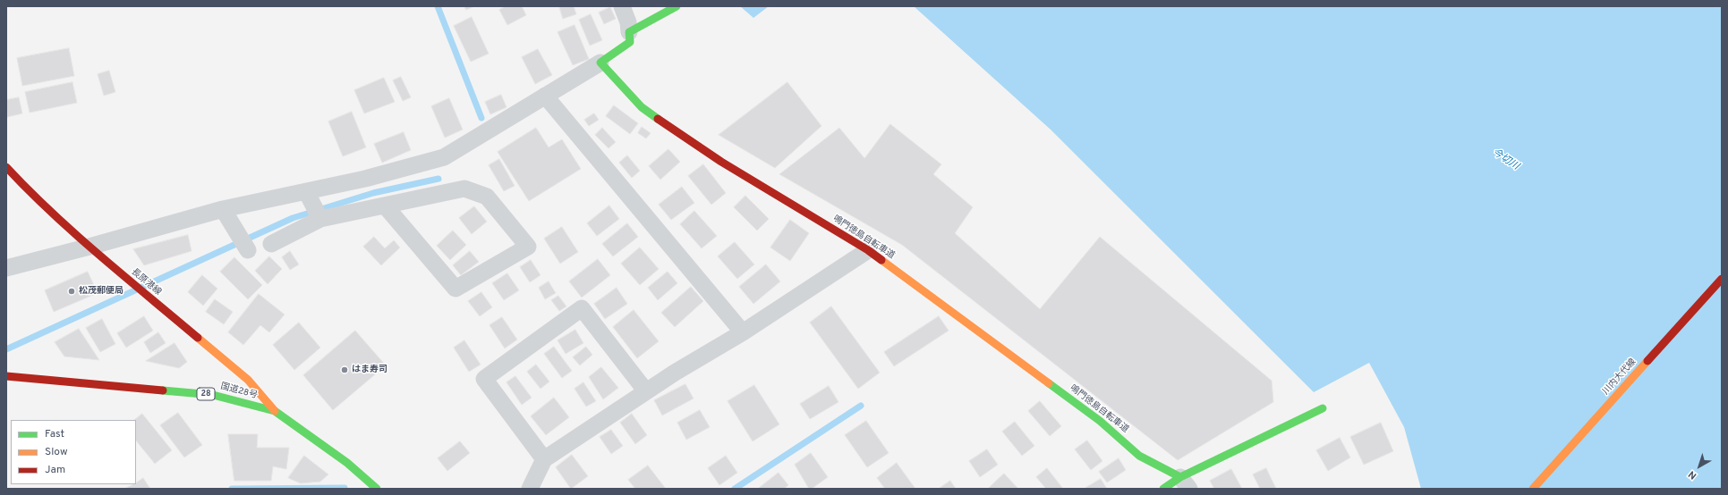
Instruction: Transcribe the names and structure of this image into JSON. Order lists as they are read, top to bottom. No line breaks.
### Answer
{"streets":{"main road":["鳴門徳島自転車道","長原港線","川内大代線","国道28号","28"]},"crossings":[["長原港線","国道28号"]],"water":["今切川"],"places":["松茂郵便局","はま寿司"],"legend":["Fast","Slow","Jam"],"north":"bottom left"}
